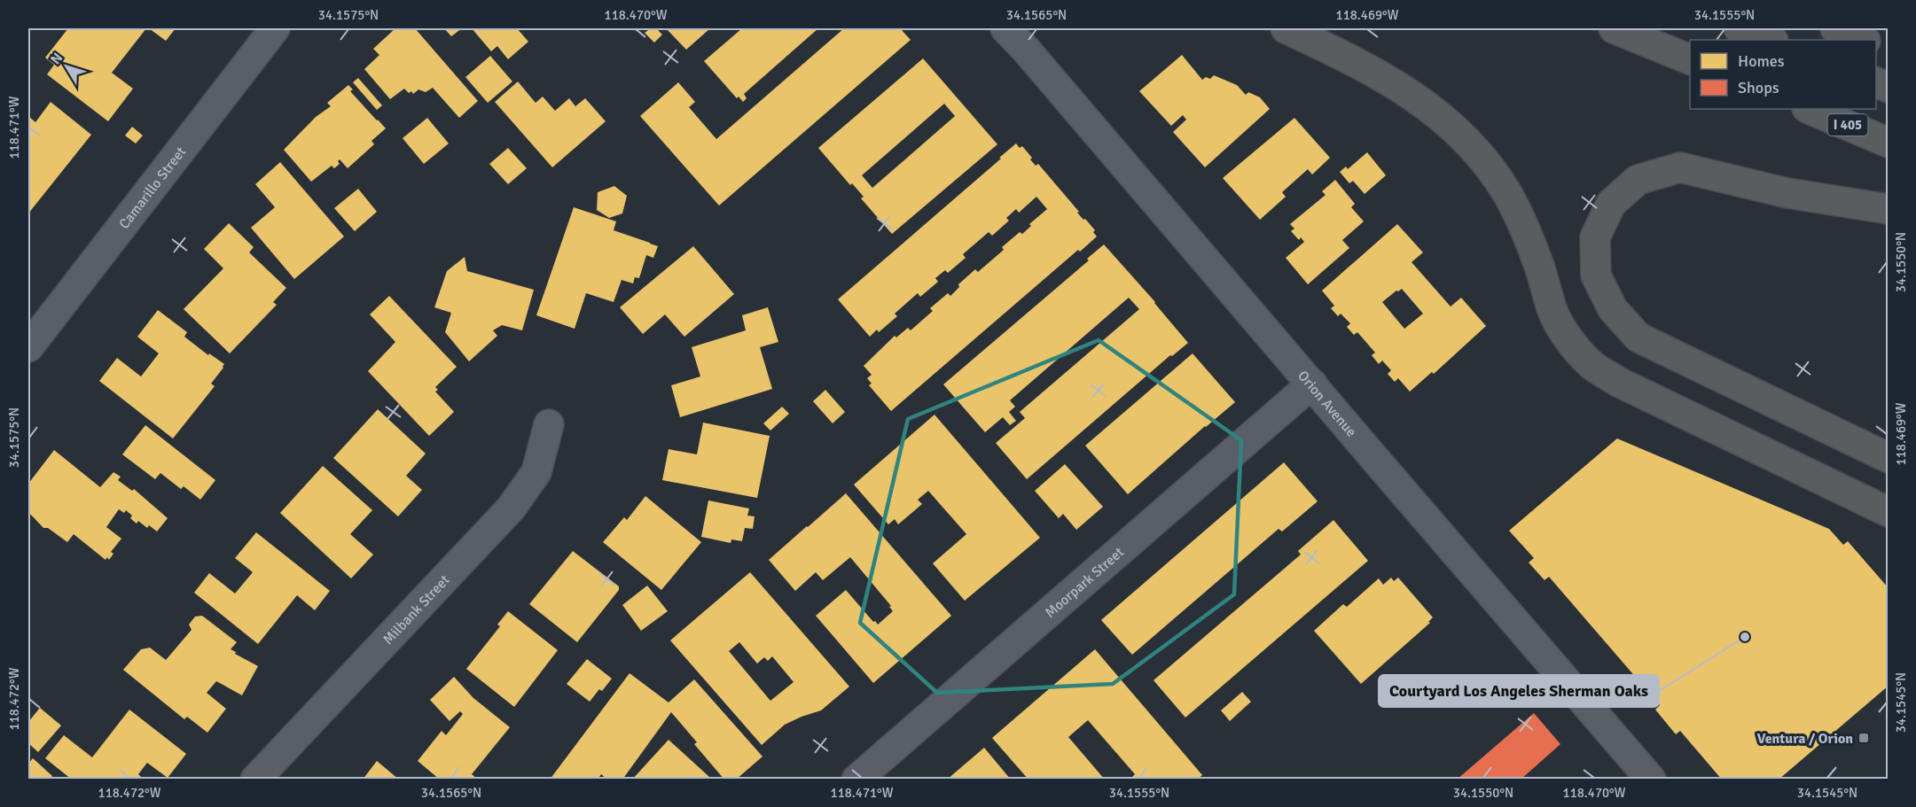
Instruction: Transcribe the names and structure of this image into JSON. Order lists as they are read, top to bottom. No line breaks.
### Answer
{"streets":{"highway":["I 405"],"street":["Camarillo Street","Orion Avenue","Moorpark Street","Milbank Street"]},"crossings":[["Orion Avenue","Moorpark Street"]],"places":{"other":["Courtyard Los Angeles Sherman Oaks"],"transit":["Ventura / Orion"]},"legend":["Homes","Shops"],"north":"top left","coordinates":["34.1575°N","118.470°W","34.1565°N","118.469°W","34.1555°N","118.471°W","34.1550°N","118.472°W","34.1545°N"]}
